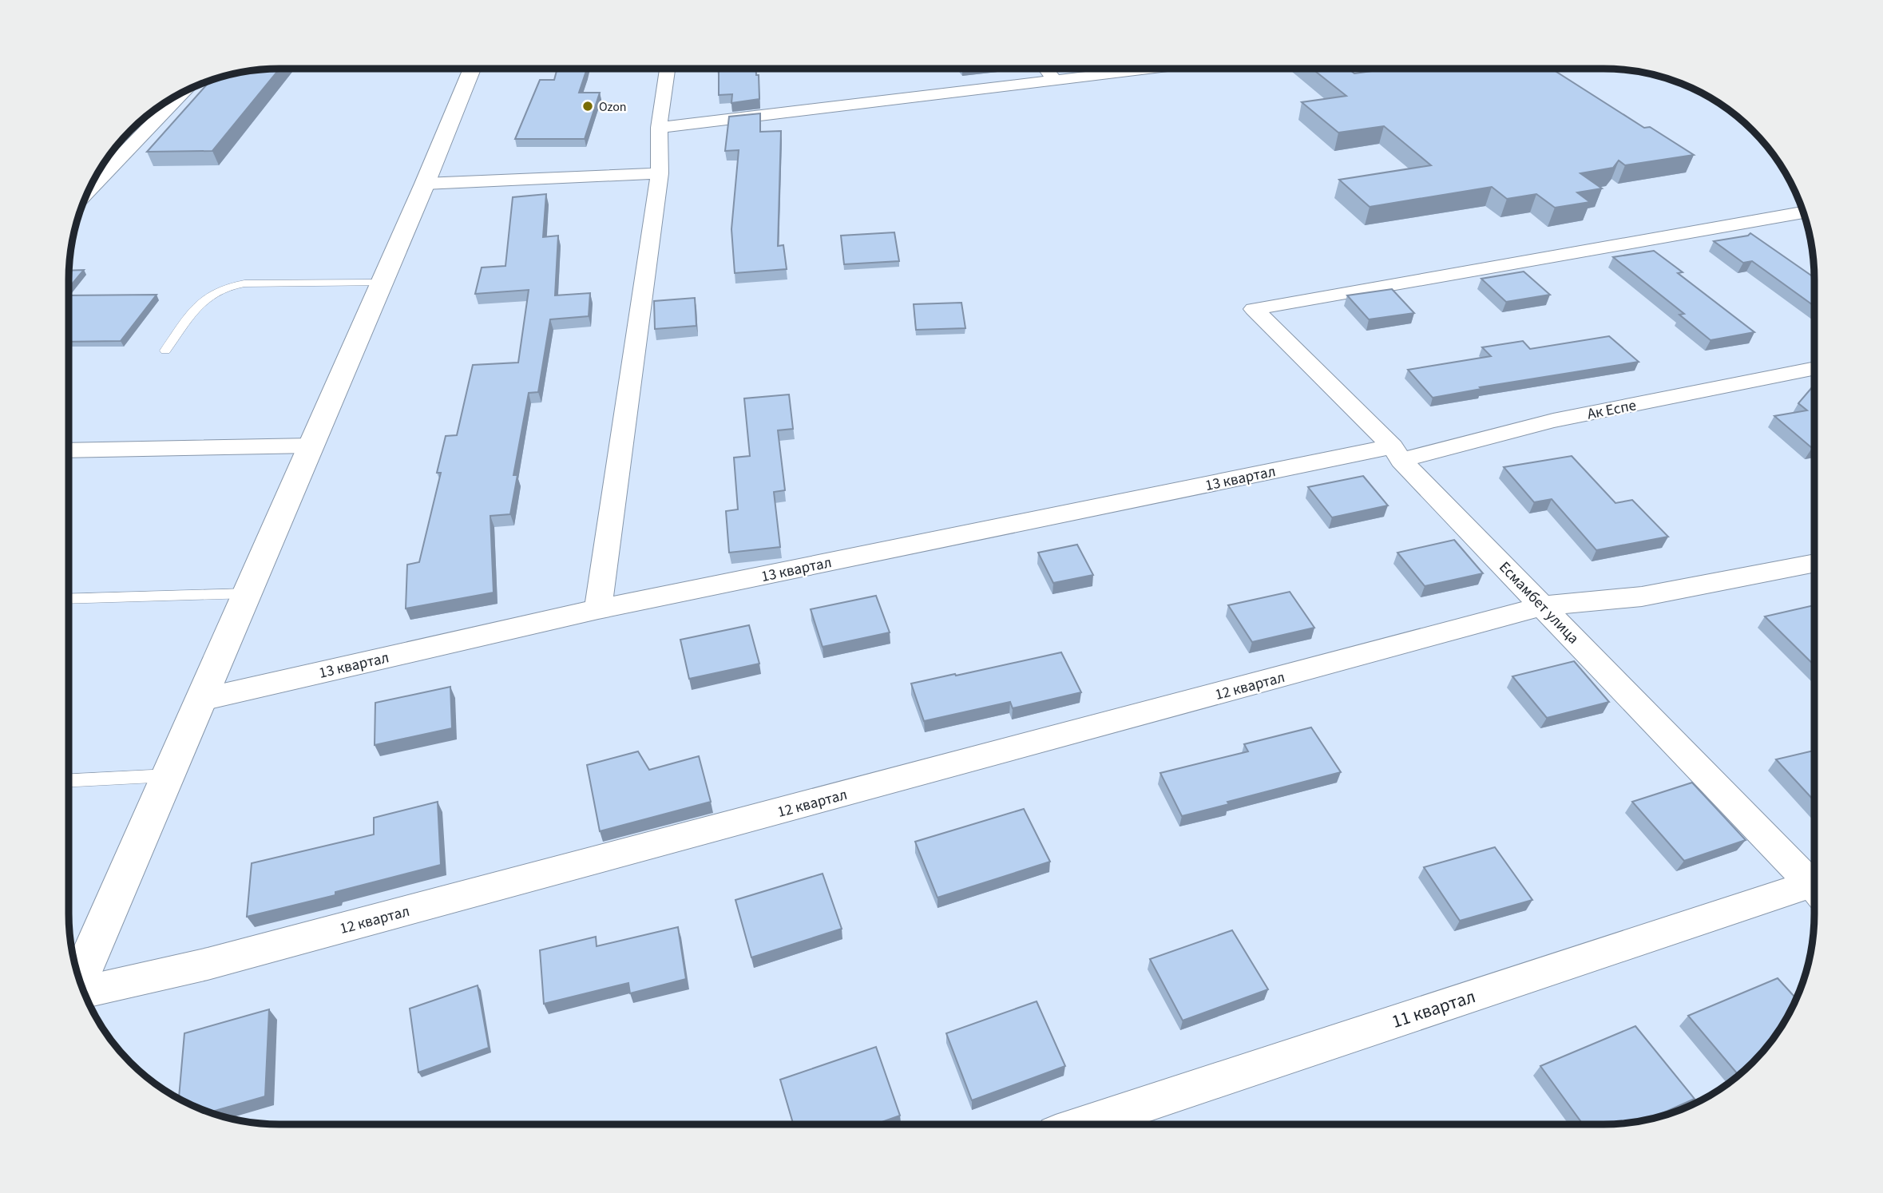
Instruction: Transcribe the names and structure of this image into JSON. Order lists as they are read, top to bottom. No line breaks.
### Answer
{"streets":{"street":["Ак Еспе","13 квартал","Есмамбет улица","12 квартал","11 квартал"]},"crossings":[["Ак Еспе","13 квартал"],["Ак Еспе","Есмамбет улица"],["13 квартал","Есмамбет улица"],["Есмамбет улица","12 квартал"]],"places":["Ozon"]}
